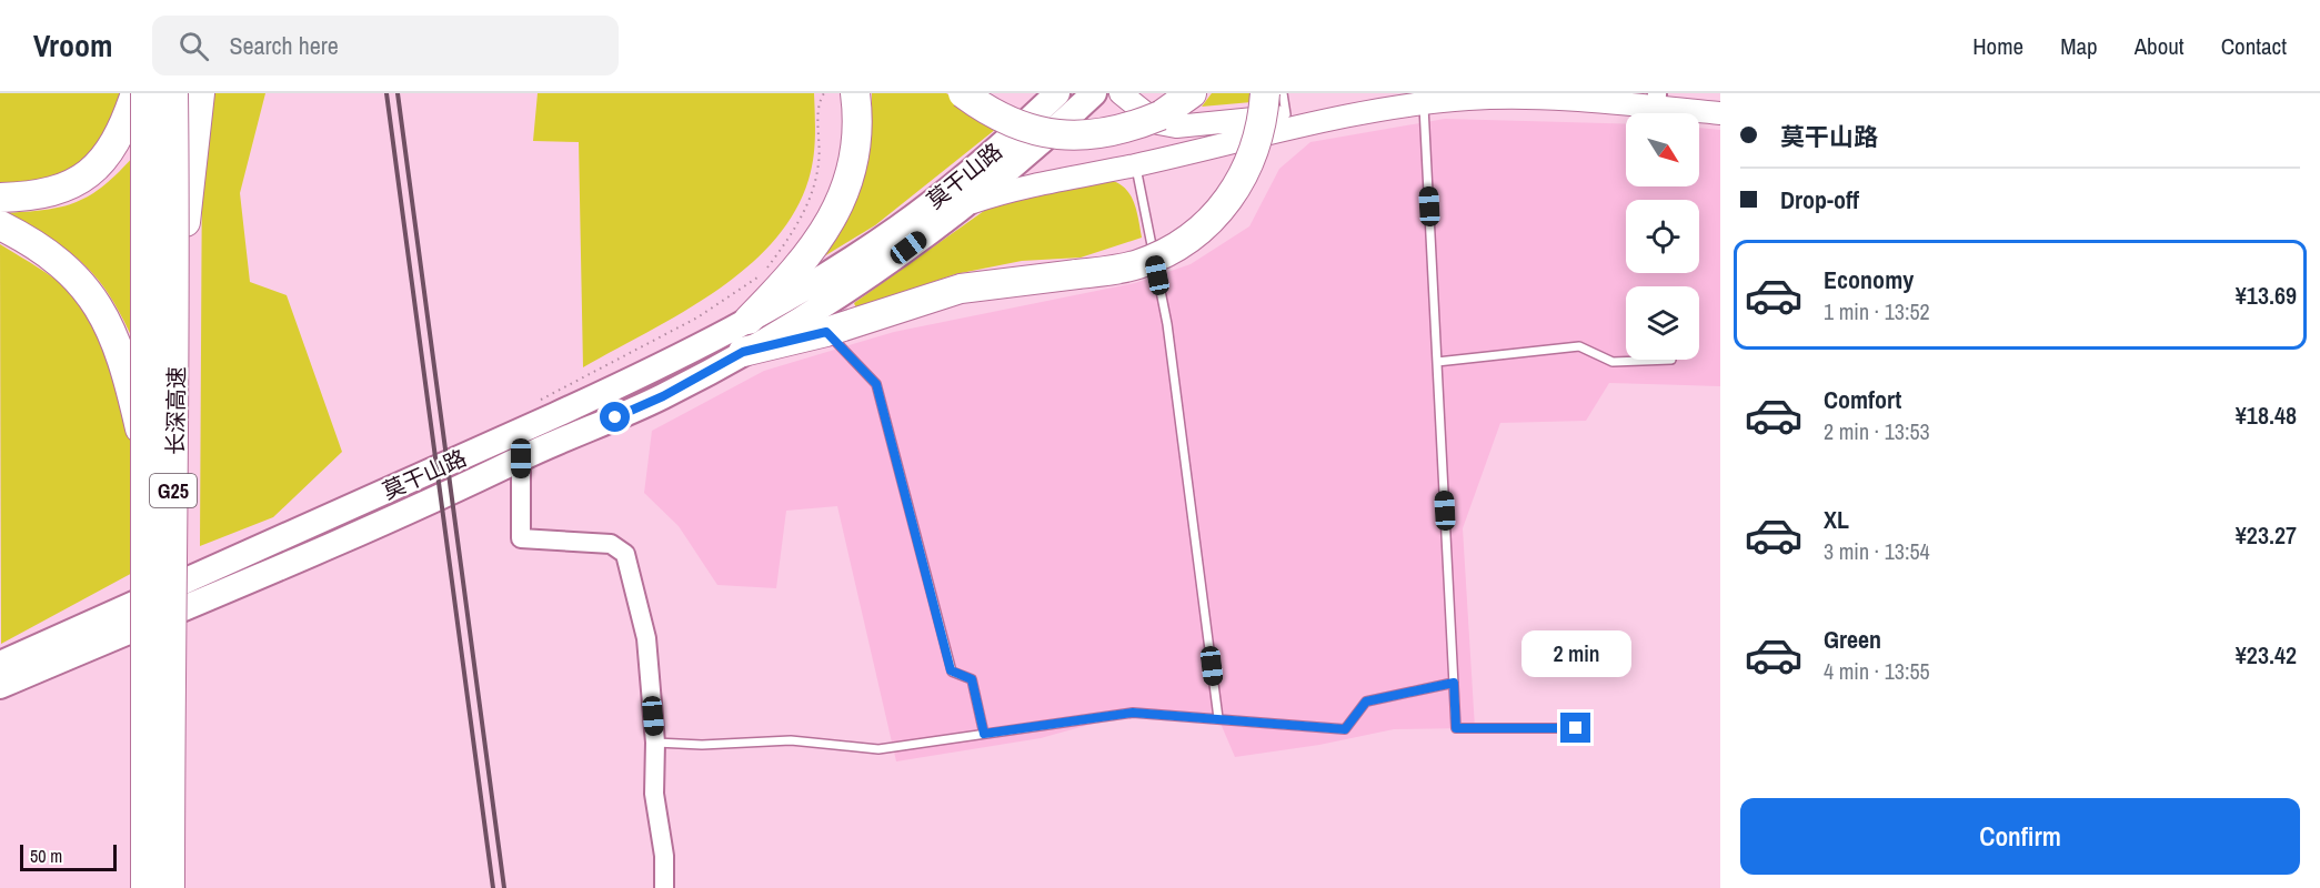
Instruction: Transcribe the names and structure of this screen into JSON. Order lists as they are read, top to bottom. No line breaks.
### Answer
{"streets":{"highway":["莫干山路","长深高速","G25"]},"scale_bar":"50 m","north":"bottom right","page":{"header":"Vroom","search":"Search here","nav":["Home","Map","About","Contact"],"banner":["莫干山路","Drop-off"],"list":[{"name":"Economy","note":"1 min · 13:52","value":"¥13.69"},{"name":"Comfort","note":"2 min · 13:53","value":"¥18.48"},{"name":"XL","note":"3 min · 13:54","value":"¥23.27"},{"name":"Green","note":"4 min · 13:55","value":"¥23.42"}],"bubble":"2 min","buttons":"Confirm","scale":"50 m"}}
